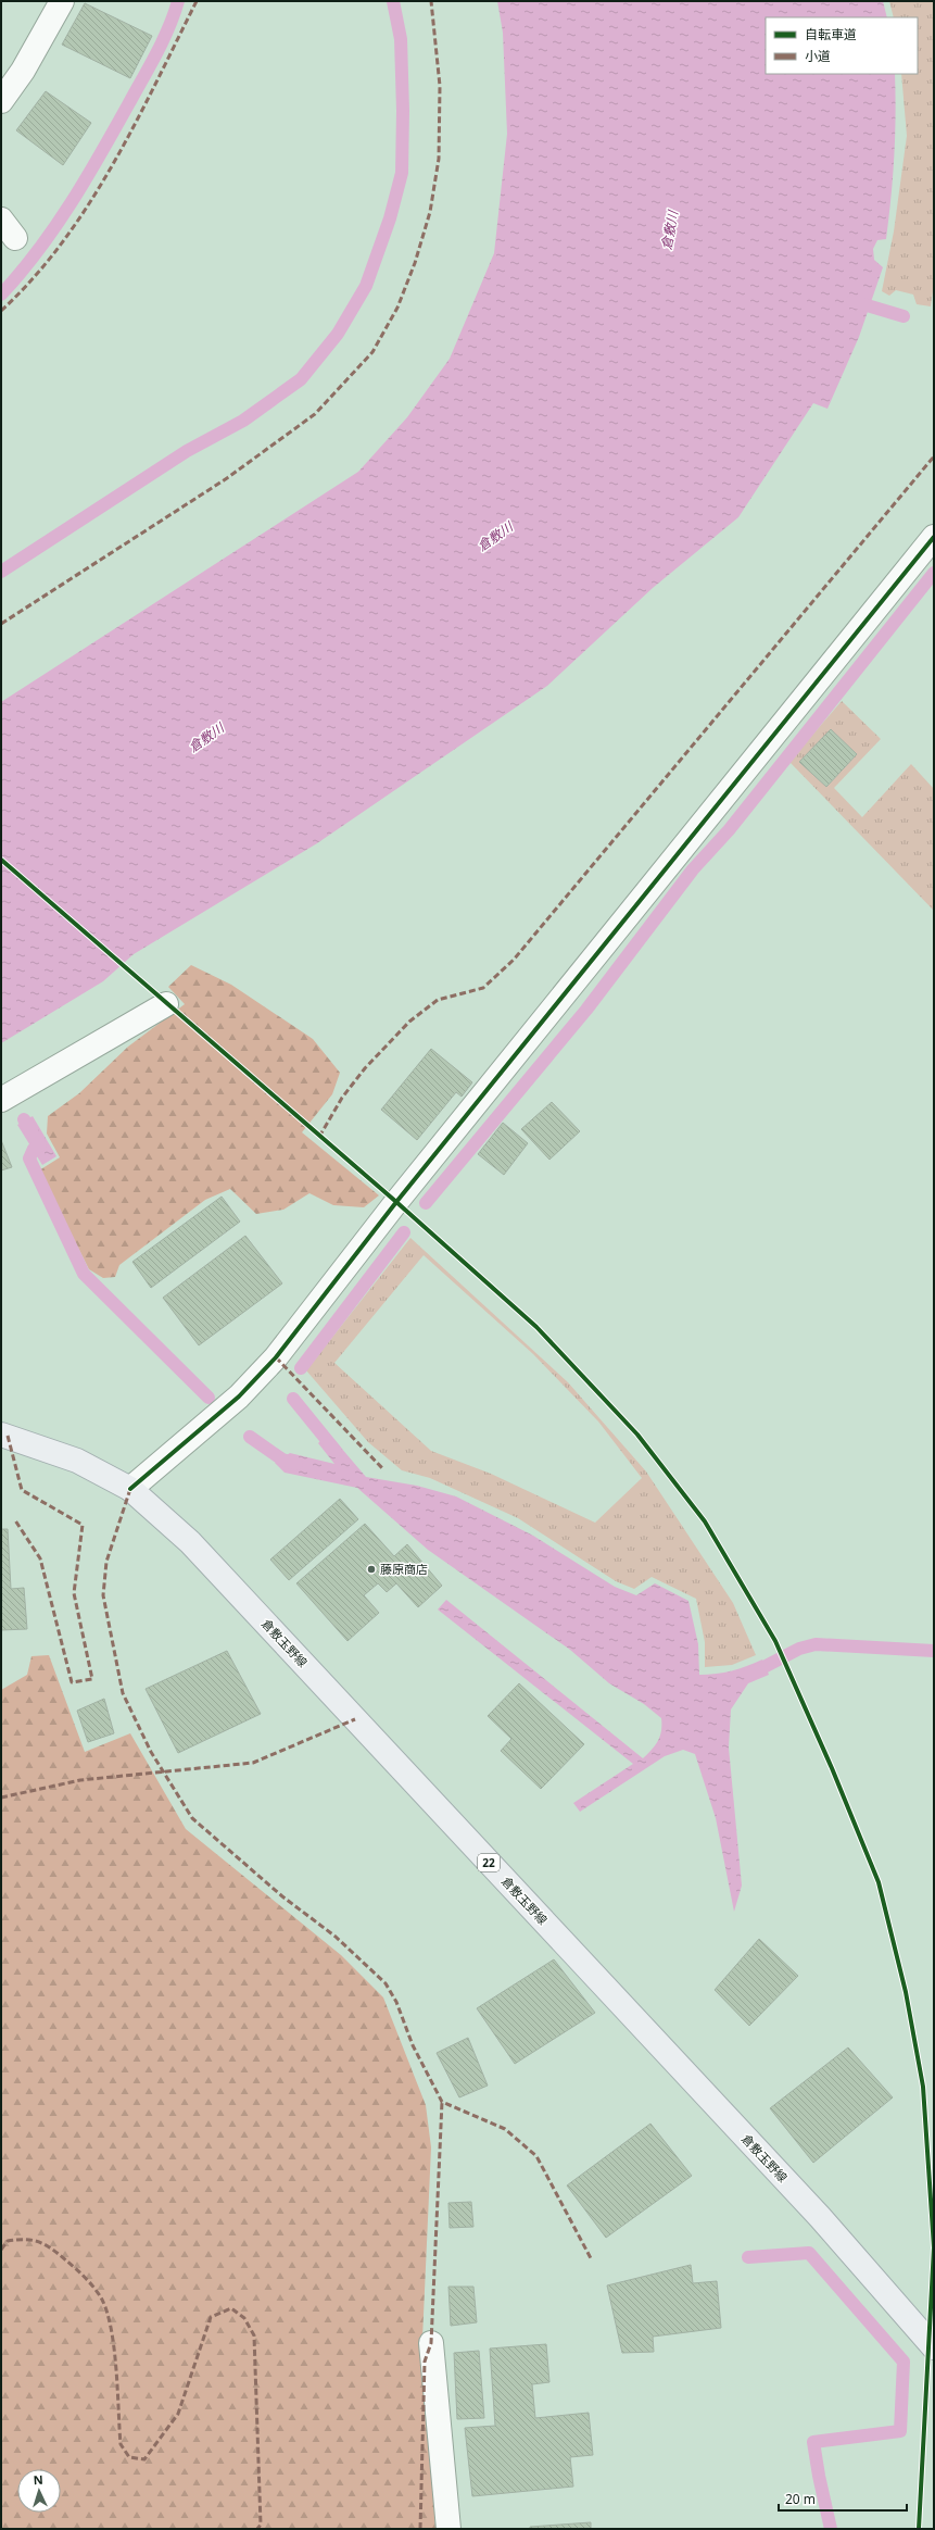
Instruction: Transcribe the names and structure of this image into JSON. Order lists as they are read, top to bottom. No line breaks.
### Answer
{"streets":{"main road":["倉敷玉野線","22"]},"water":["倉敷川"],"places":["藤原商店"],"legend":["自転車道","小道"],"scale_bar":"20 m","north":"top"}
